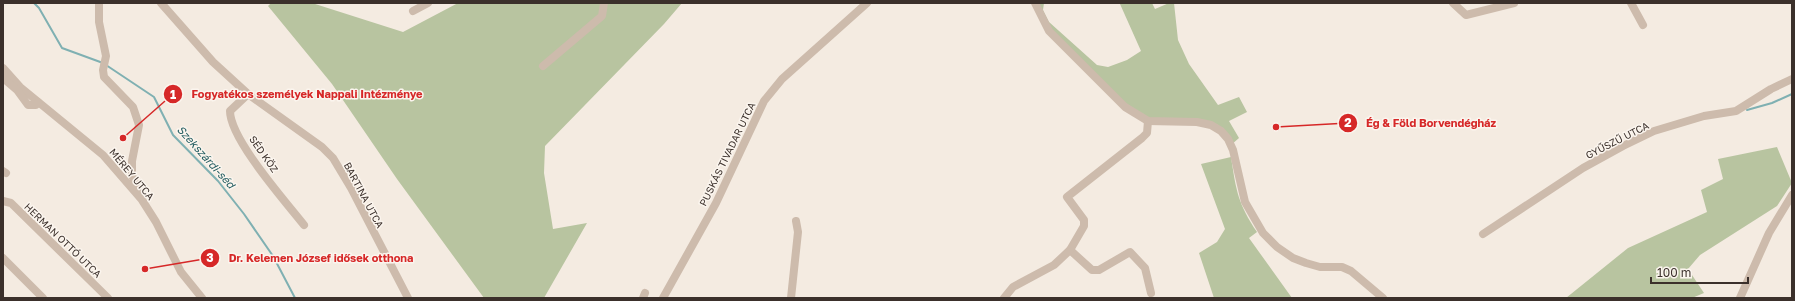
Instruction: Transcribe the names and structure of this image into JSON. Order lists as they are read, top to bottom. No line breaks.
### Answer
{"streets":{"street":["GYŰSZŰ UTCA","SÉD KÖZ","PUSKÁS TIVADAR UTCA","MÉREY UTCA","BARTINA UTCA","HERMAN OTTÓ UTCA"]},"crossings":[["SÉD KÖZ","BARTINA UTCA"]],"water":["Szekszárdi-séd"],"places":["Ég & Föld Borvendégház","Fogyatékos személyek Nappali Intézménye","Dr. Kelemen József idősek otthona"],"scale_bar":"100 m"}
